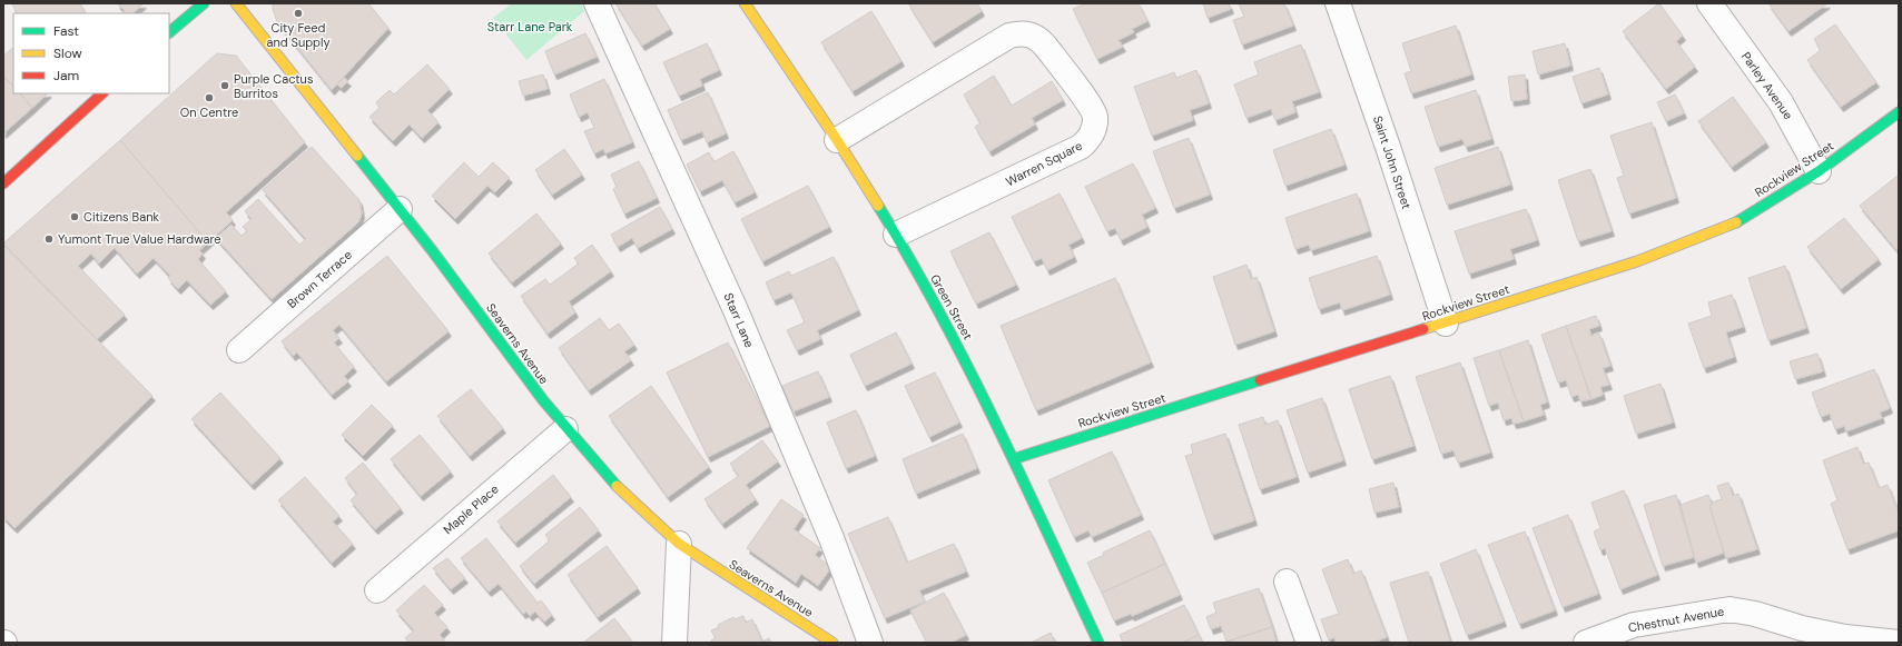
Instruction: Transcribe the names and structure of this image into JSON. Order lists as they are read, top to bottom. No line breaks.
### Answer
{"streets":{"street":["Parley Avenue","Saint John Street","Warren Square","Rockview Street","Brown Terrace","Green Street","Starr Lane","Seaverns Avenue","Maple Place","Chestnut Avenue"]},"crossings":[["Parley Avenue","Rockview Street"],["Saint John Street","Rockview Street"],["Warren Square","Green Street"],["Rockview Street","Green Street"],["Brown Terrace","Seaverns Avenue"],["Seaverns Avenue","Maple Place"]],"parks":["Starr Lane Park"],"places":["City Feed and Supply","Purple Cactus Burritos","On Centre","Citizens Bank","Yumont True Value Hardware"],"legend":["Fast","Slow","Jam"]}
